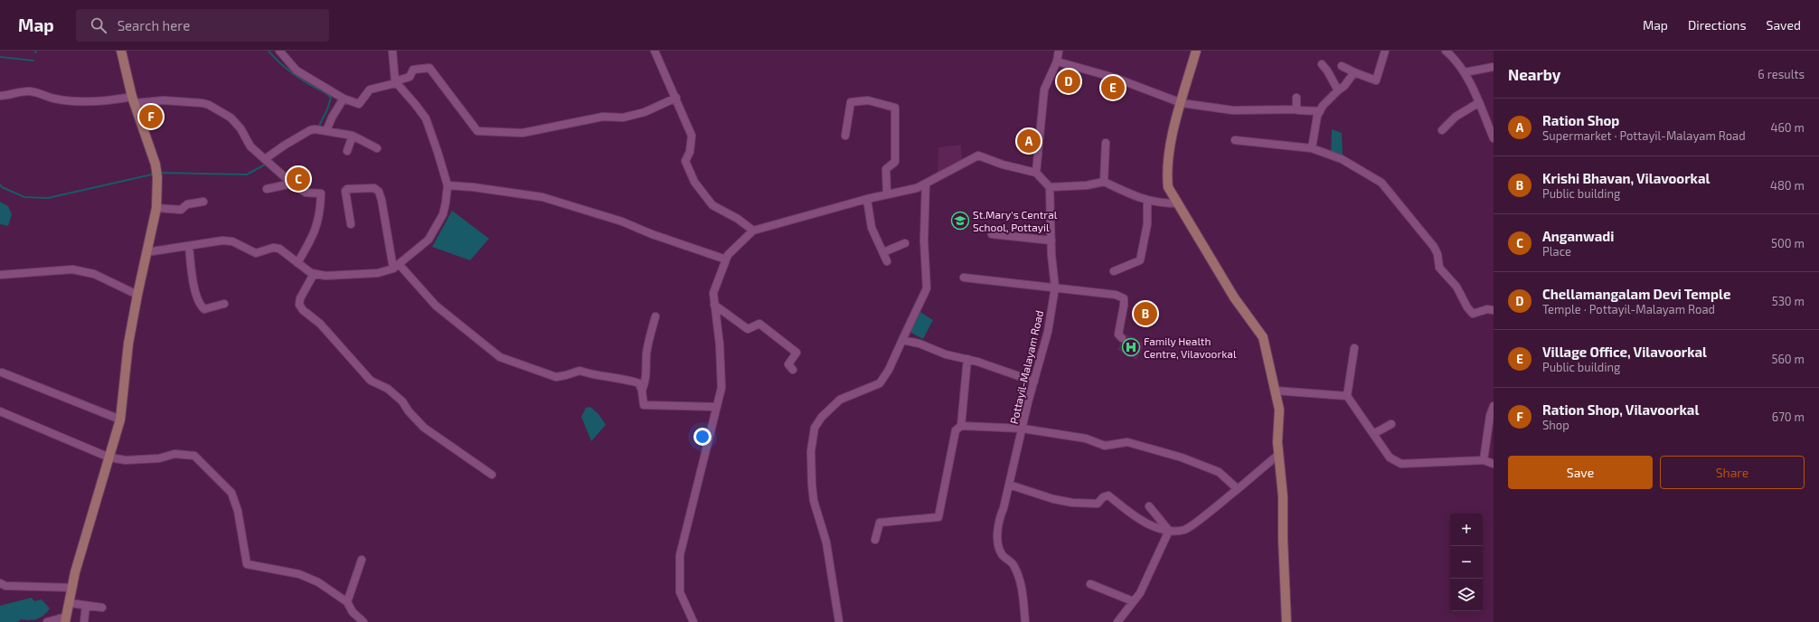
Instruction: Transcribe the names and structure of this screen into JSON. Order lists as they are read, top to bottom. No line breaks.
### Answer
{"streets":{"street":["Pottayil-Malayam Road"]},"places":{"school or university":["St.Mary's Central School, Pottayil"],"hospital":["Family Health Centre, Vilavoorkal"]},"page":{"header":"Map","search":"Search here","nav":["Map","Directions","Saved"],"heading":["Nearby","6 results"],"pins":["D","E","F","A","C","B"],"list":[{"mark":"A","name":"Ration Shop","note":"Supermarket · Pottayil-Malayam Road","value":"460 m"},{"mark":"B","name":"Krishi Bhavan, Vilavoorkal","note":"Public building","value":"480 m"},{"mark":"C","name":"Anganwadi","note":"Place","value":"500 m"},{"mark":"D","name":"Chellamangalam Devi Temple","note":"Temple · Pottayil-Malayam Road","value":"530 m"},{"mark":"E","name":"Village Office, Vilavoorkal","note":"Public building","value":"560 m"},{"mark":"F","name":"Ration Shop, Vilavoorkal","note":"Shop","value":"670 m"}],"buttons":["Save","Share"],"map_buttons":["+","−"]}}
